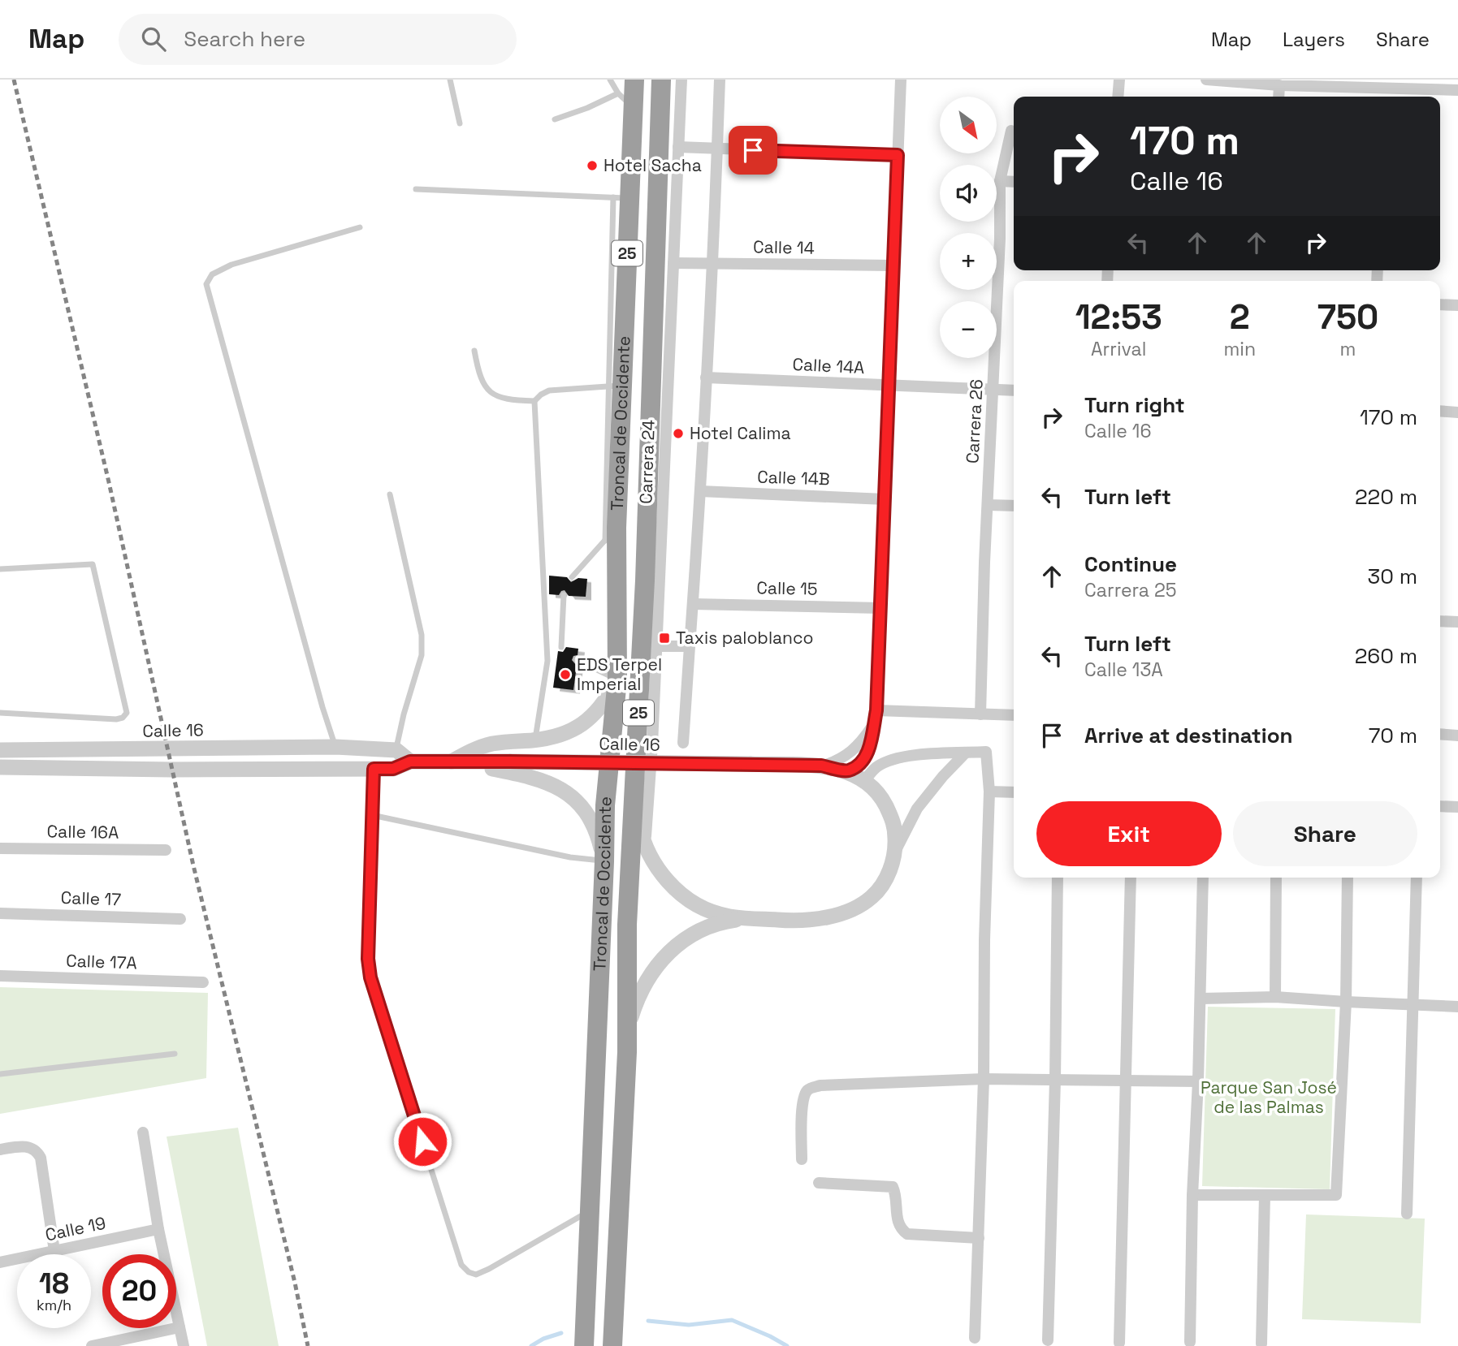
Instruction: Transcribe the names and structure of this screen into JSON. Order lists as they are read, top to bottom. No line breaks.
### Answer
{"streets":{"highway":["25","Troncal de Occidente"],"street":["Calle 14","Calle 14A","Carrera 26","Carrera 24","Calle 14B","Calle 15","Calle 16","Calle 16A","Calle 17","Calle 17A","Calle 19"]},"crossings":[["Calle 14","Carrera 24"],["Calle 14A","Carrera 26"]],"parks":["Parque San José de las Palmas"],"places":{"other":["Hotel Sacha","Hotel Calima","EDS Terpel Imperial"],"transit":["Taxis paloblanco"]},"north":"bottom right","page":{"header":"Map","search":"Search here","nav":["Map","Layers","Share"],"map_buttons":["+","−"],"turn":["170 m","Calle 16"],"eta":["12:53","Arrival","2","min","750","m"],"list":[{"name":"Turn right","note":"Calle 16","value":"170 m"},{"name":"Turn left","value":"220 m"},{"name":"Continue","note":"Carrera 25","value":"30 m"},{"name":"Turn left","note":"Calle 13A","value":"260 m"},{"name":"Arrive at destination","value":"70 m"}],"buttons":["Exit","Share"],"speed":"18 km/h","limit":"20"}}
